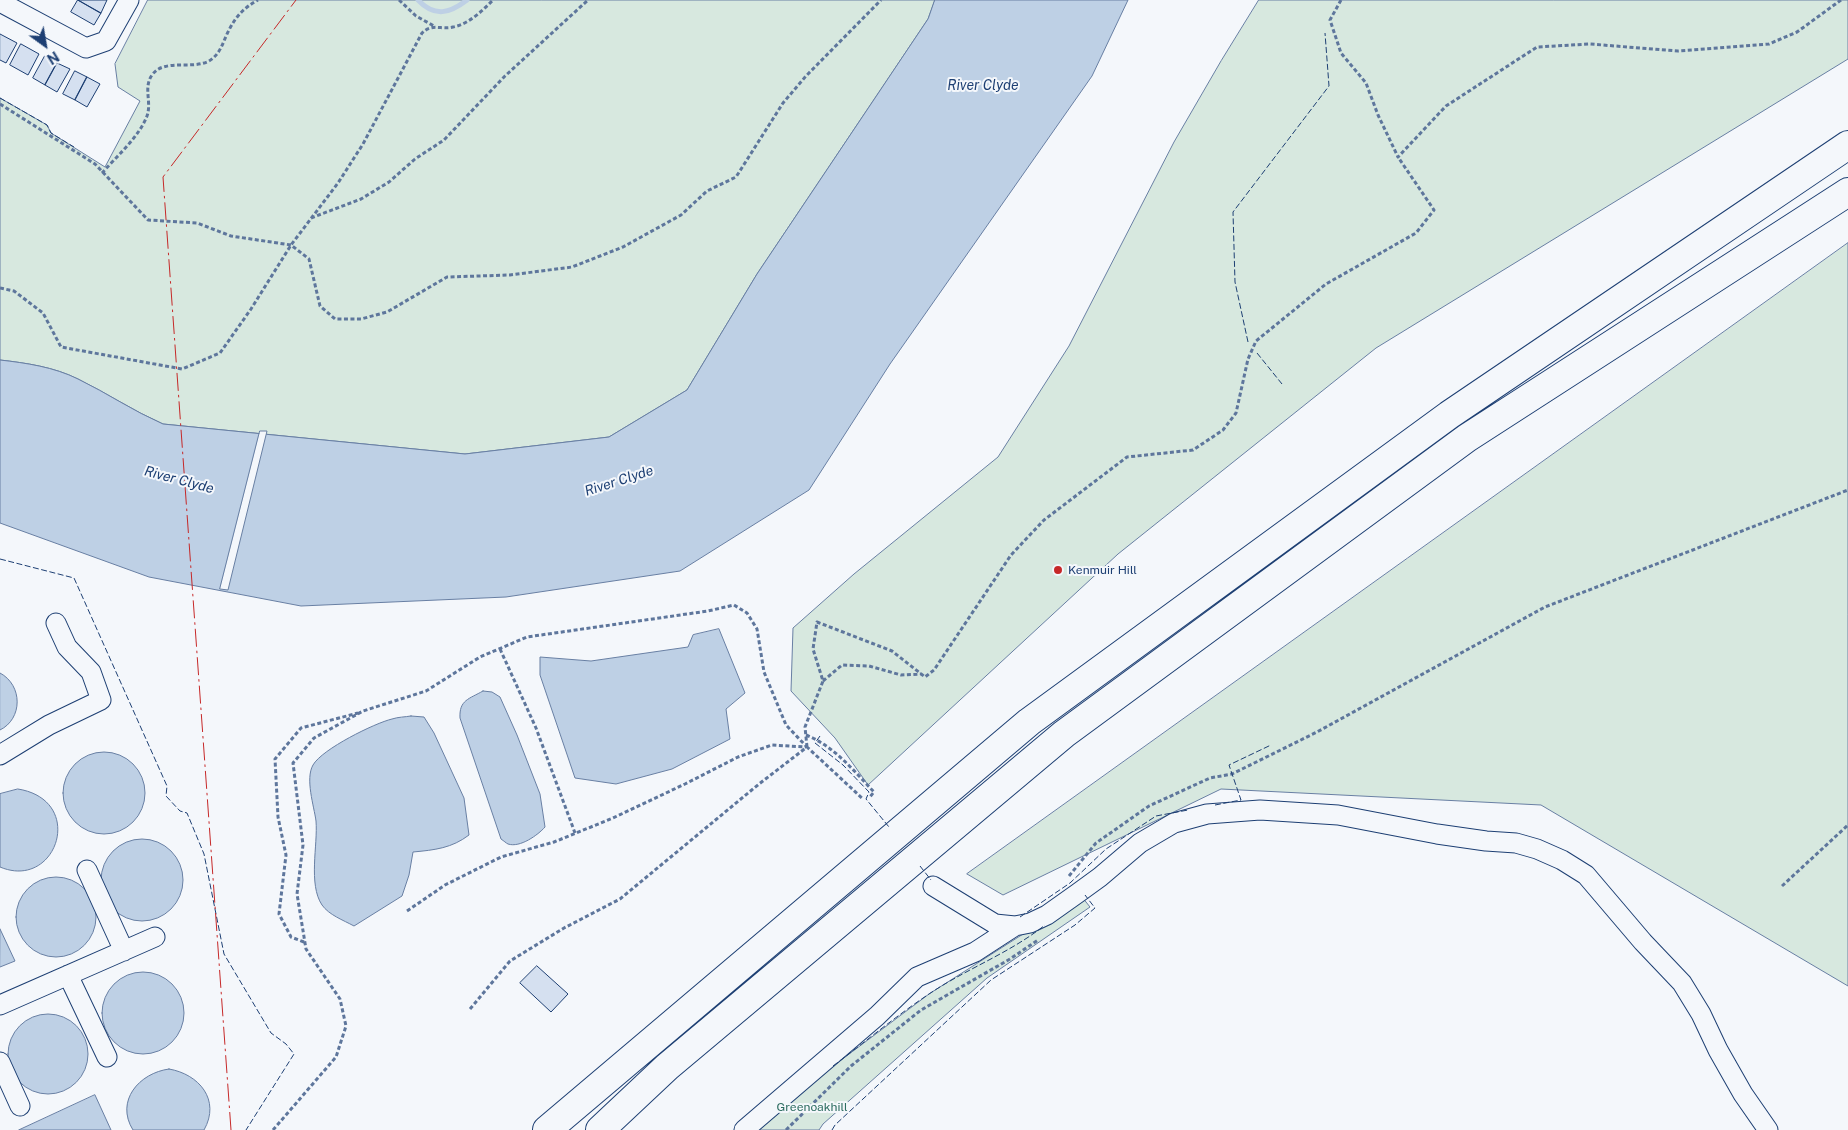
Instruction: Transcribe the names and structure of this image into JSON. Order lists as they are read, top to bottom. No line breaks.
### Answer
{"water":["River Clyde"],"parks":["Greenoakhill"],"places":["Kenmuir Hill"],"north":"bottom right"}
